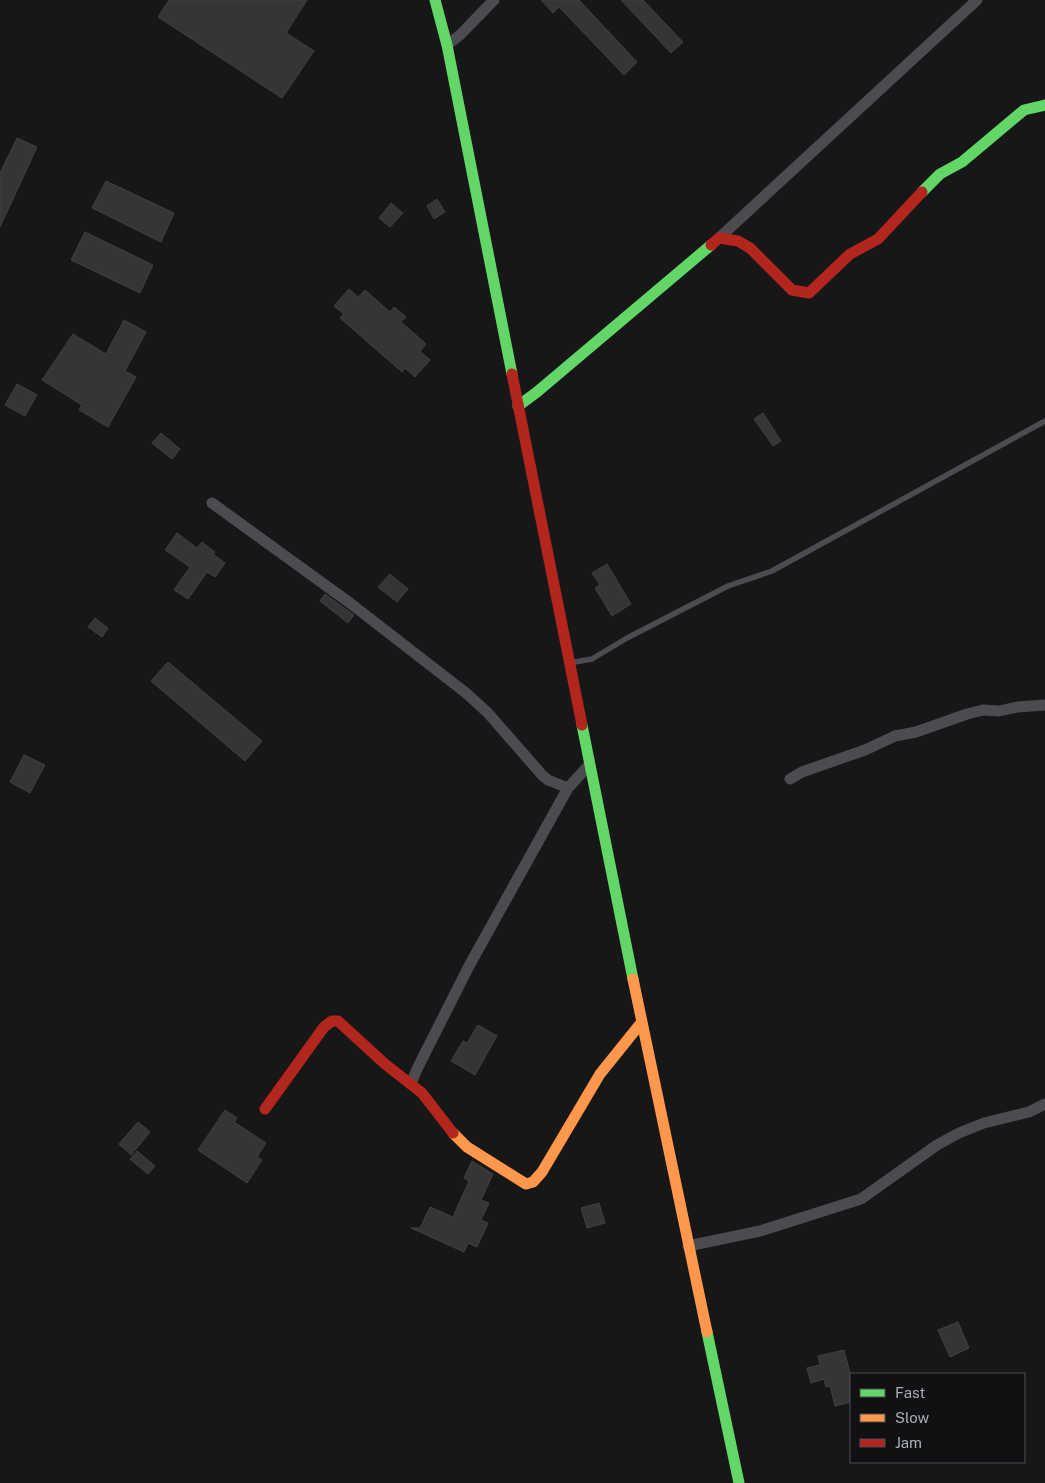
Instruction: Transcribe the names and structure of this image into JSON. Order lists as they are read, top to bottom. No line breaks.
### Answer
{"legend":["Fast","Slow","Jam"]}
